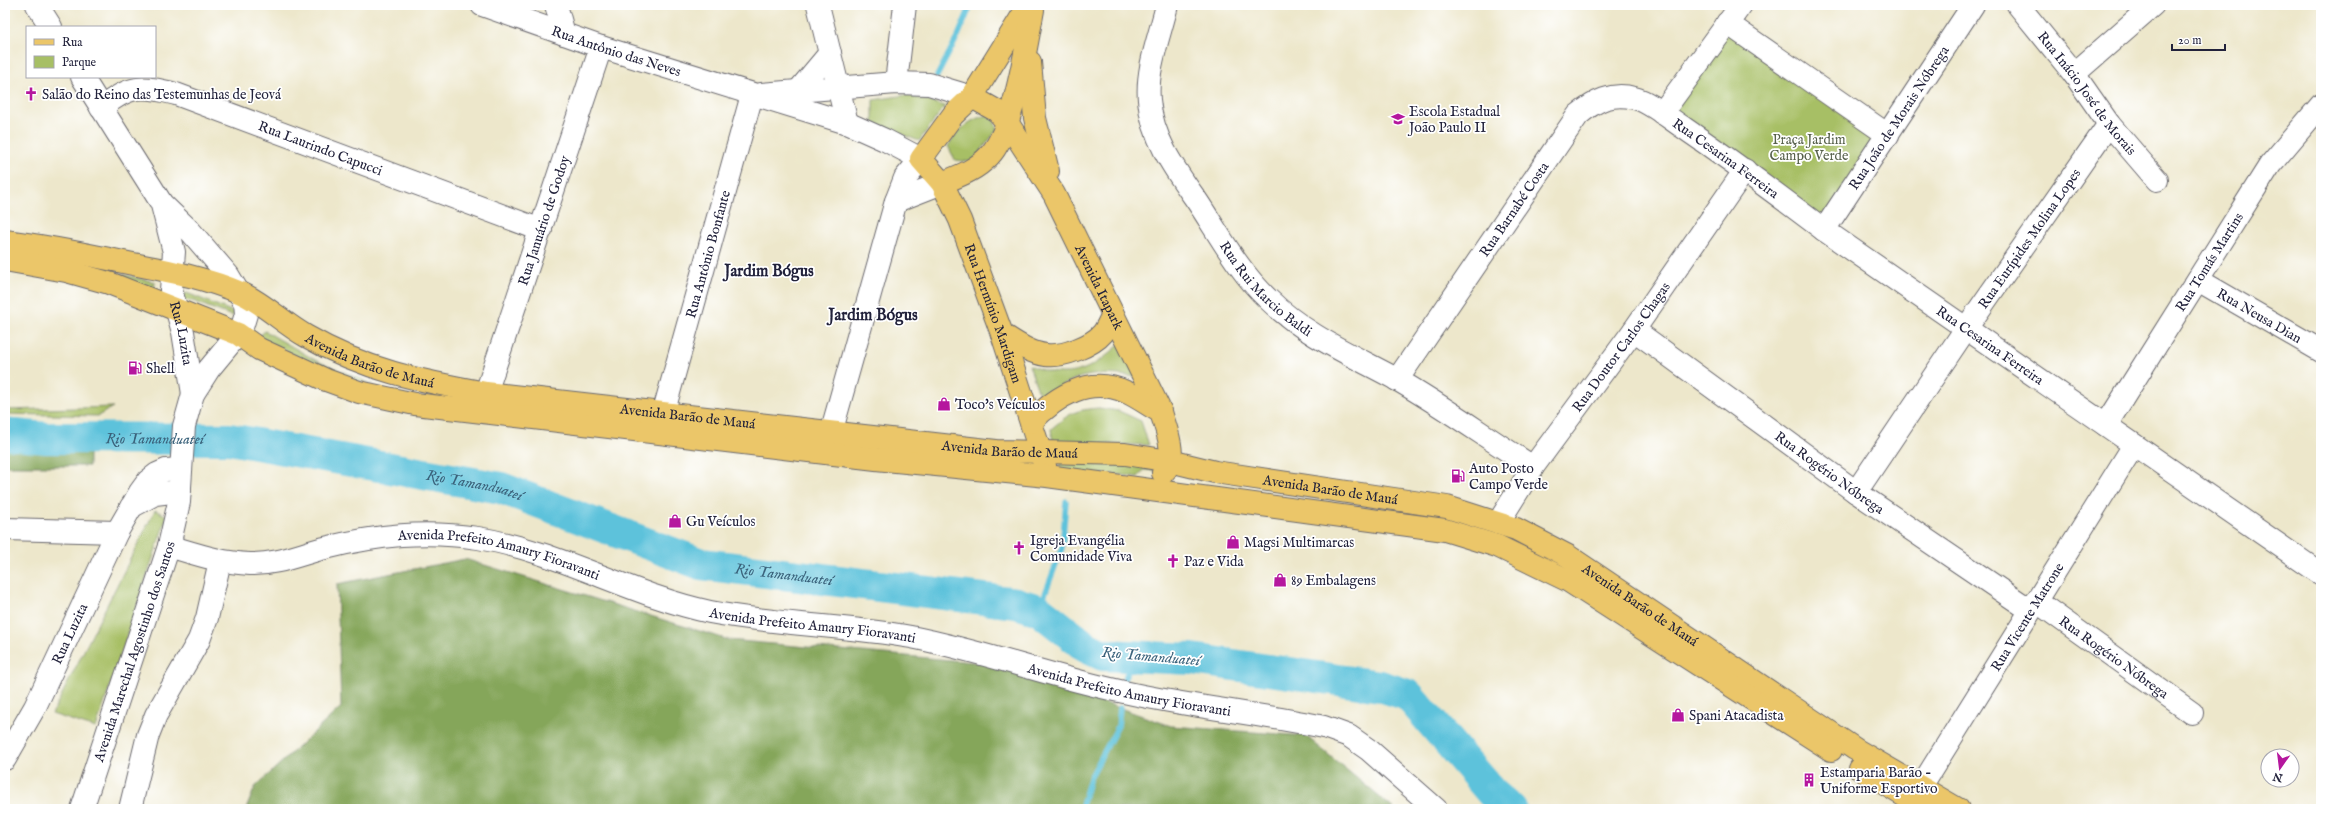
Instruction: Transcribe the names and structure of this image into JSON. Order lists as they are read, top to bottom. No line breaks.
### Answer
{"streets":{"main road":["Avenida Itapark","Rua Hermínio Mardigam","Avenida Barão de Mauá"],"street":["Rua Antônio das Neves","Rua Inácio José de Morais","Rua João de Morais Nóbrega","Rua Laurindo Capucci","Rua Cesarina Ferreira","Rua Barnabé Costa","Rua Januário de Godoy","Rua Eurípides Molina Lopes","Rua Antônio Bonfante","Rua Tomás Martins","Rua Rui Marcio Baldi","Rua Neusa Dian","Rua Luzita","Rua Doutor Carlos Chagas","Rua Rogério Nóbrega","Avenida Prefeito Amaury Fioravanti","Rua Vicente Matrone","Avenida Marechal Agostinho dos Santos"]},"crossings":[["Rua Antônio das Neves","Rua Januário de Godoy"],["Rua Antônio das Neves","Rua Antônio Bonfante"],["Rua Antônio das Neves","Avenida Itapark"],["Rua Antônio das Neves","Rua Hermínio Mardigam"],["Rua Inácio José de Morais","Rua Eurípides Molina Lopes"],["Rua João de Morais Nóbrega","Rua Cesarina Ferreira"],["Rua Laurindo Capucci","Rua Januário de Godoy"],["Rua Cesarina Ferreira","Rua Barnabé Costa"],["Rua Cesarina Ferreira","Rua Eurípides Molina Lopes"],["Rua Cesarina Ferreira","Rua Tomás Martins"],["Rua Cesarina Ferreira","Rua Doutor Carlos Chagas"],["Rua Cesarina Ferreira","Rua Vicente Matrone"],["Rua Barnabé Costa","Rua Rui Marcio Baldi"],["Rua Januário de Godoy","Avenida Barão de Mauá"],["Rua Eurípides Molina Lopes","Rua Rogério Nóbrega"],["Rua Antônio Bonfante","Avenida Barão de Mauá"],["Rua Tomás Martins","Rua Neusa Dian"],["Rua Rui Marcio Baldi","Rua Doutor Carlos Chagas"],["Avenida Itapark","Avenida Barão de Mauá"],["Rua Hermínio Mardigam","Avenida Barão de Mauá"],["Rua Luzita","Avenida Barão de Mauá"],["Rua Luzita","Avenida Marechal Agostinho dos Santos"],["Rua Doutor Carlos Chagas","Avenida Barão de Mauá"],["Rua Doutor Carlos Chagas","Rua Rogério Nóbrega"],["Avenida Barão de Mauá","Rua Vicente Matrone"],["Rua Rogério Nóbrega","Rua Vicente Matrone"],["Avenida Prefeito Amaury Fioravanti","Avenida Marechal Agostinho dos Santos"]],"districts":["Jardim Bógus","Jardim Bógus"],"water":["Rio Tamanduateí"],"parks":["Praça Jardim Campo Verde"],"places":{"church":["Salão do Reino das Testemunhas de Jeová","Igreja Evangélia Comunidade Viva","Paz e Vida"],"school or university":["Escola Estadual João Paulo II"],"fuel station":["Shell","Auto Posto Campo Verde"],"shop":["Toco's Veículos","Gu Veículos","Magsi Multimarcas","89 Embalagens","Spani Atacadista"],"building":["Estamparia Barão - Uniforme Esportivo"]},"legend":["Rua","Parque"],"scale_bar":"20 m","north":"bottom"}
